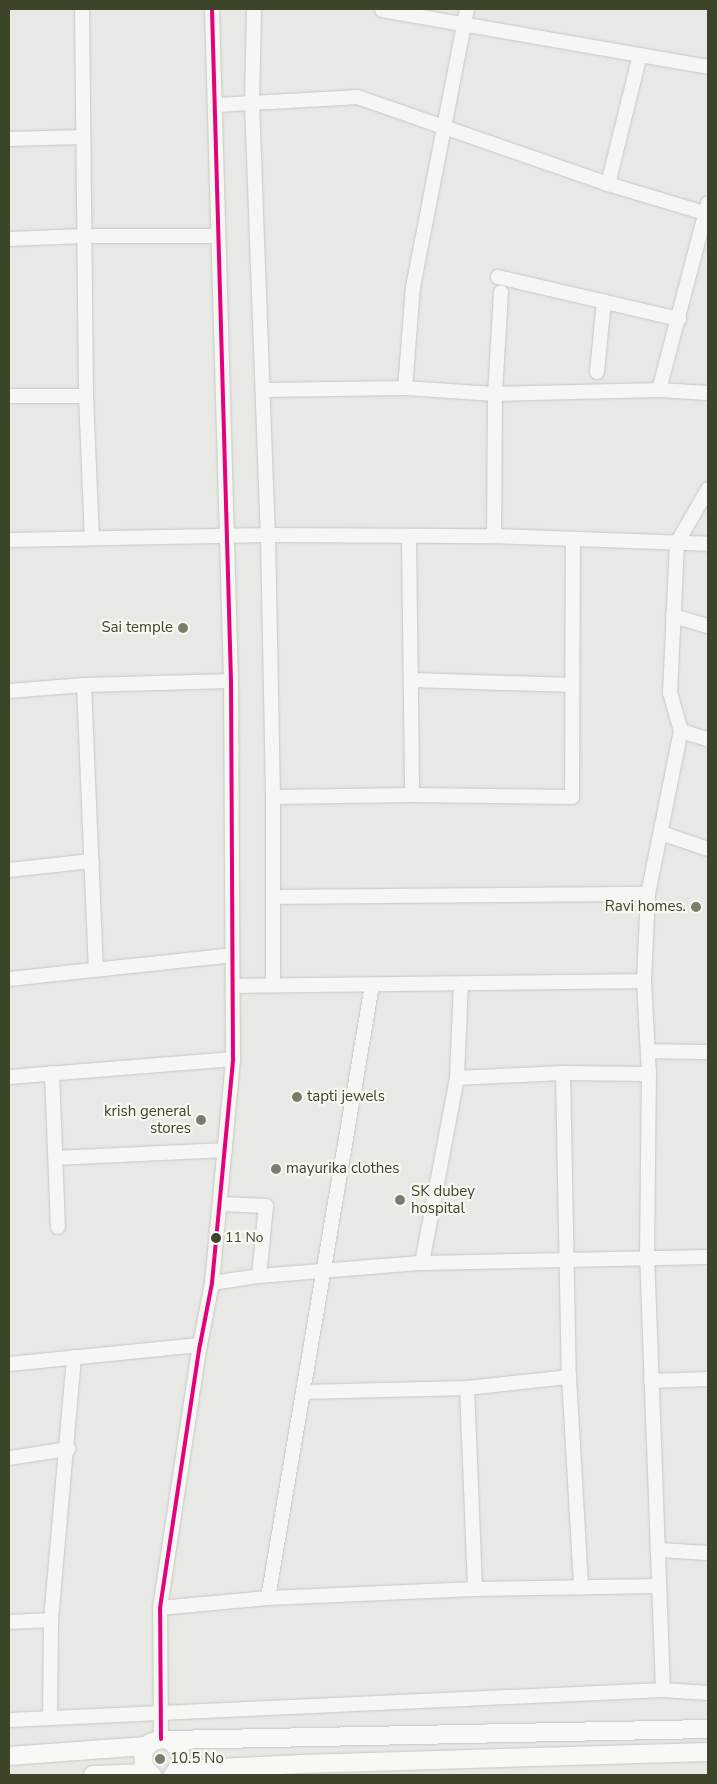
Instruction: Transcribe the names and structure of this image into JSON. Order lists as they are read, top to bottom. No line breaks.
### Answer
{"places":["Sai temple","Ravi homes.","tapti jewels","krish general stores","mayurika clothes","SK dubey hospital","11 No","10.5 No"]}
